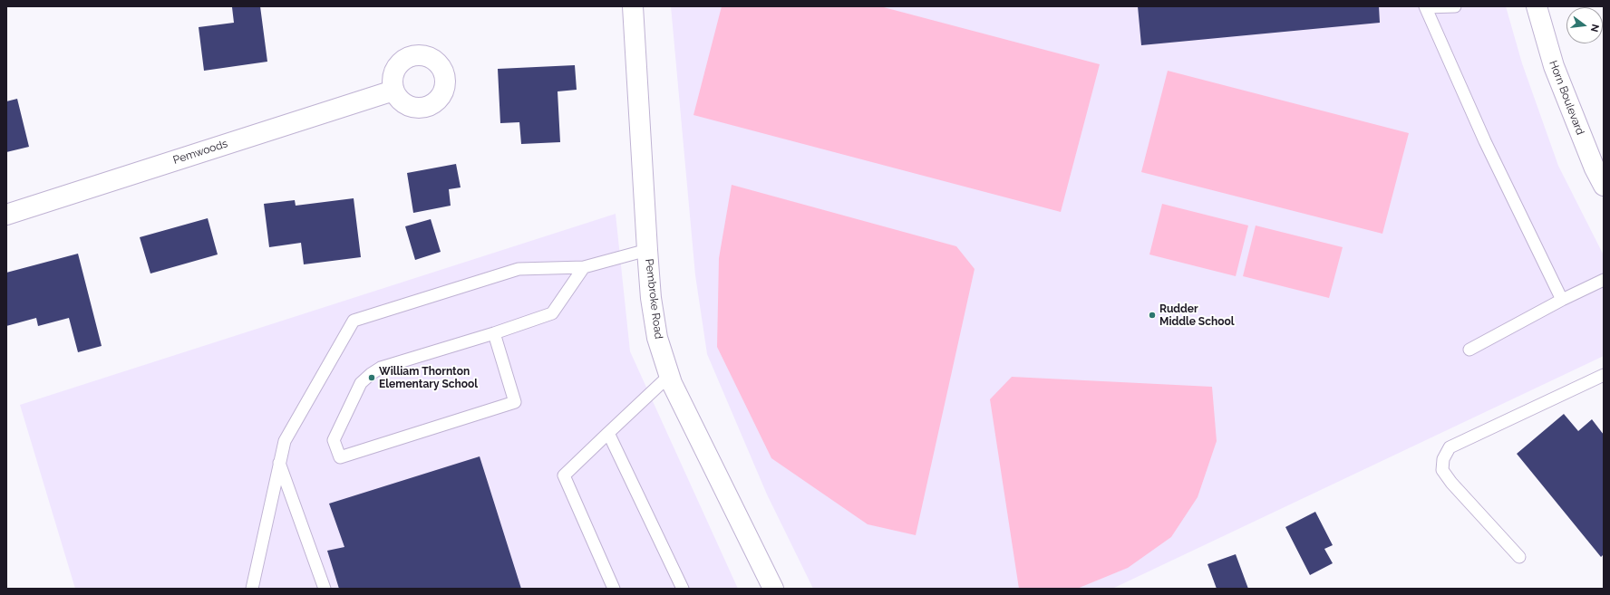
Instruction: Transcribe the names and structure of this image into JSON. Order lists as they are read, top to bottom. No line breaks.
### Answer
{"streets":{"street":["Horn Boulevard","Pemwoods","Pembroke Road"]},"places":["Rudder Middle School","William Thornton Elementary School"],"north":"right"}
